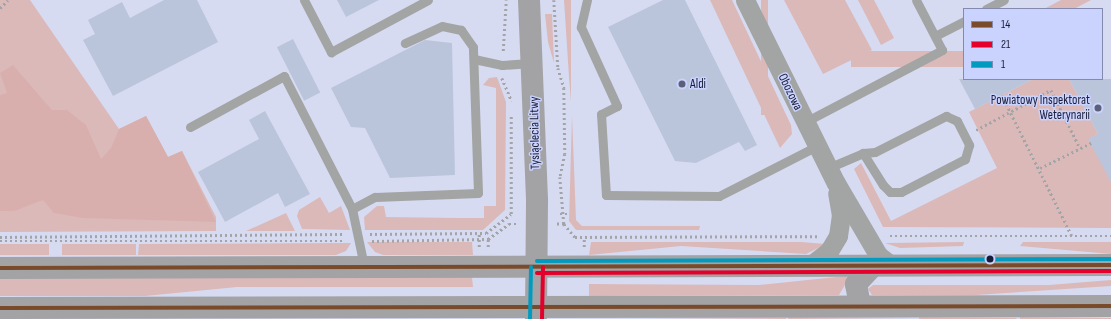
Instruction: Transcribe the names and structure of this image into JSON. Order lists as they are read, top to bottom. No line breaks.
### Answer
{"streets":{"main road":["Tysiąclecia Litwy"],"street":["Obozowa"]},"places":["Aldi","Powiatowy Inspektorat Weterynarii"],"lines":["transit line 1","transit line 14","transit line 21"],"legend":["14","21","1"]}
